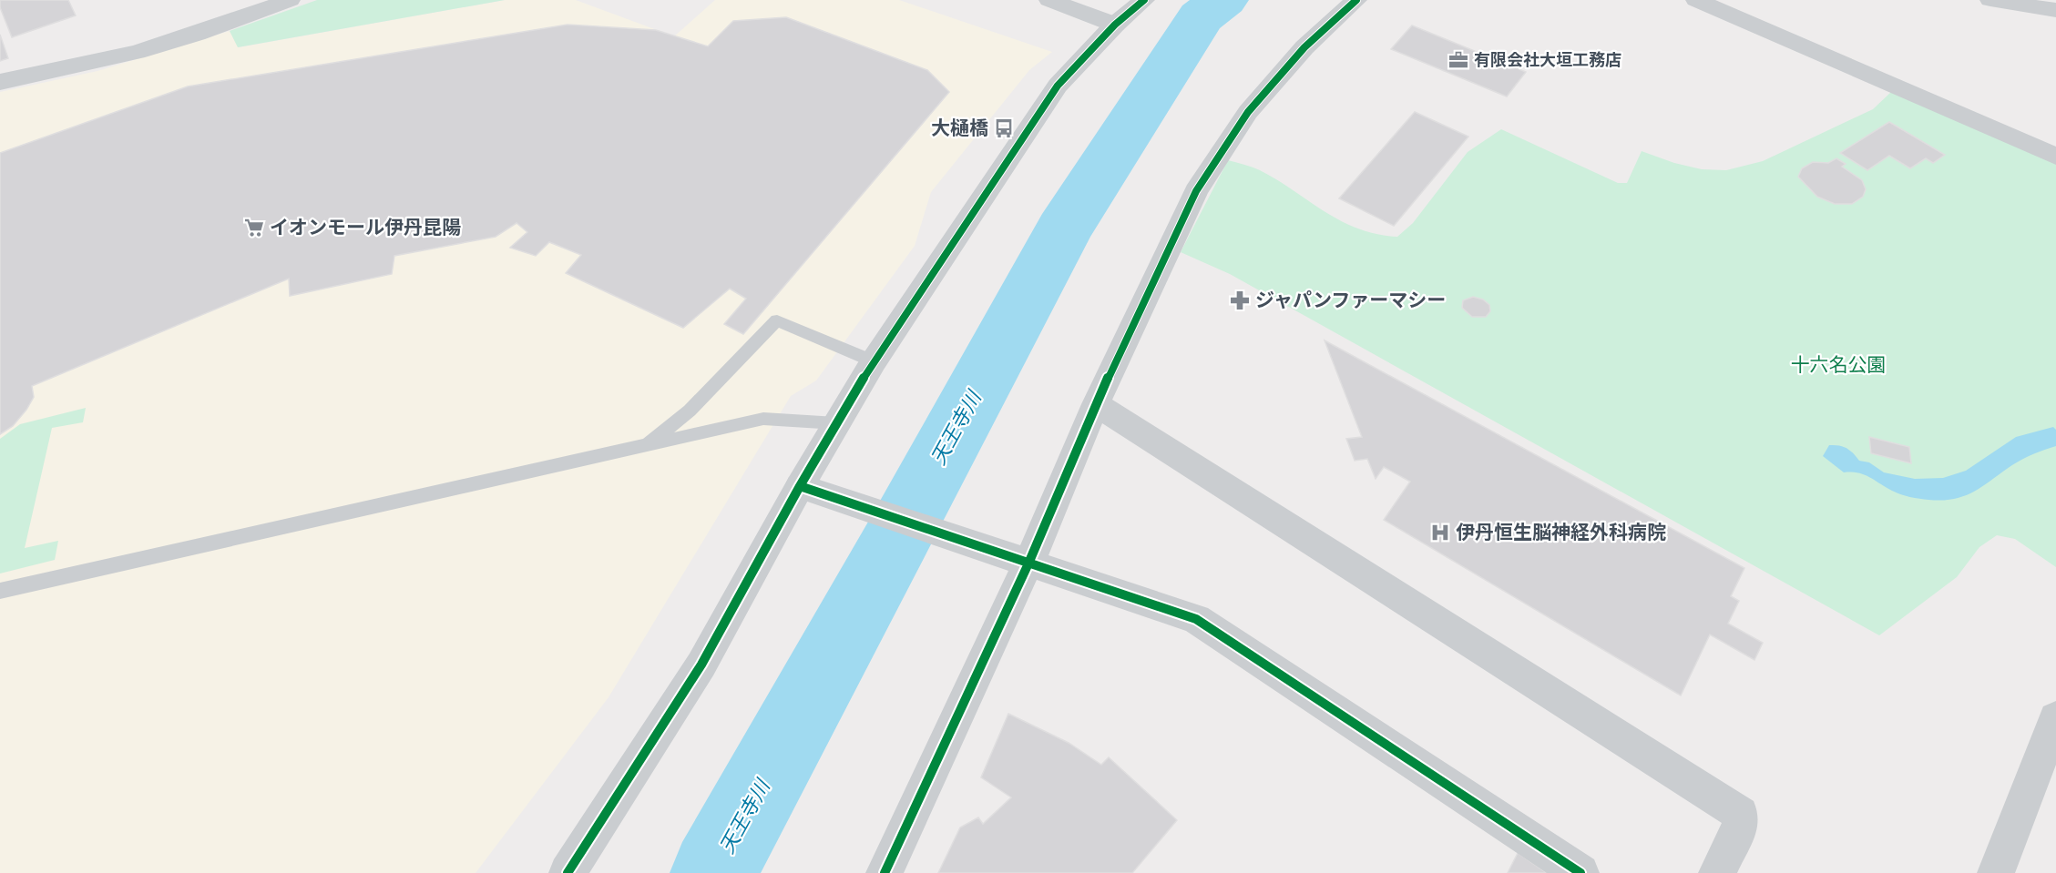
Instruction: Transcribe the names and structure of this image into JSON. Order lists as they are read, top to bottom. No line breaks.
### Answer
{"water":["天王寺川"],"parks":["十六名公園"],"places":{"office":["有限会社大垣工務店"],"bus stop":["大樋橋"],"supermarket":["イオンモール伊丹昆陽"],"pharmacy":["ジャパンファーマシー"],"hospital":["伊丹恒生脳神経外科病院"]}}
